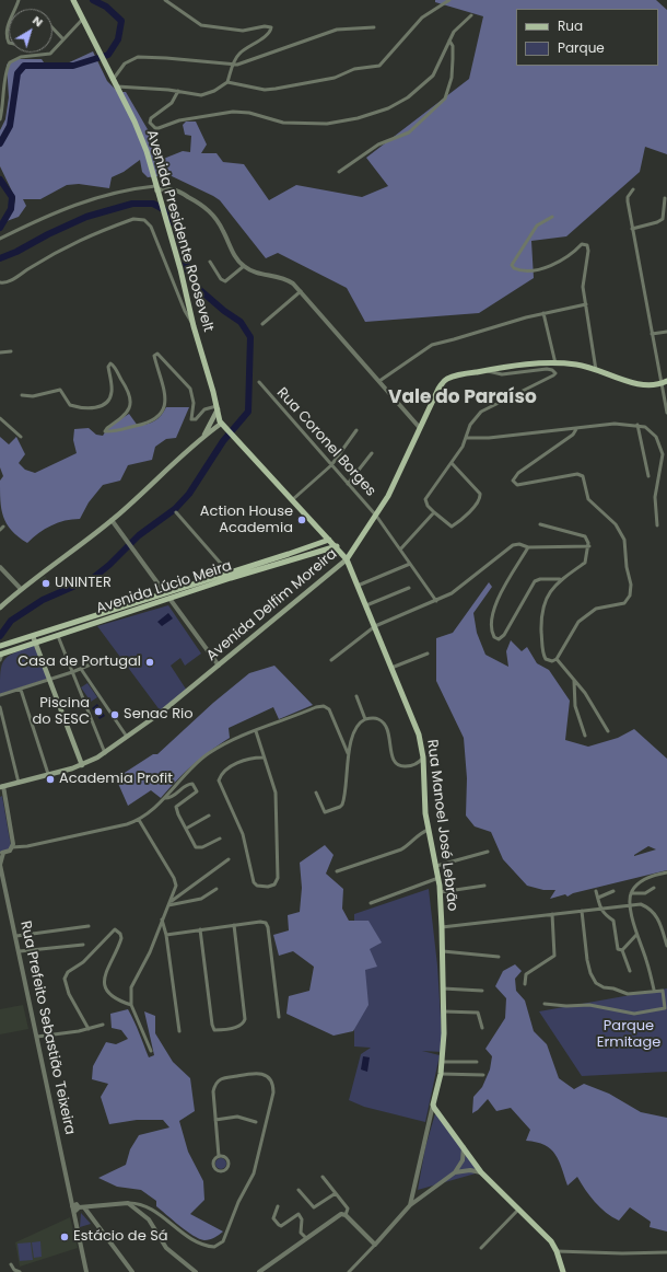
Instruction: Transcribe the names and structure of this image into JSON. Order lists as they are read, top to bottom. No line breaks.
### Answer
{"streets":{"main road":["Avenida Presidente Roosevelt","Avenida Lúcio Meira","Avenida Delfim Moreira","Rua Manoel José Lebrão"],"street":["Rua Coronel Borges","Rua Prefeito Sebastião Teixeira"]},"crossings":[["Avenida Presidente Roosevelt","Rua Manoel José Lebrão"],["Rua Coronel Borges","Avenida Delfim Moreira"],["Avenida Lúcio Meira","Rua Manoel José Lebrão"],["Avenida Delfim Moreira","Rua Manoel José Lebrão"]],"districts":["Vale do Paraíso"],"parks":["Parque Ermitage"],"places":["Action House Academia","UNINTER","Casa de Portugal","Piscina do SESC","Senac Rio","Academia Profit","Estácio de Sá"],"legend":["Rua","Parque"],"north":"top right"}
